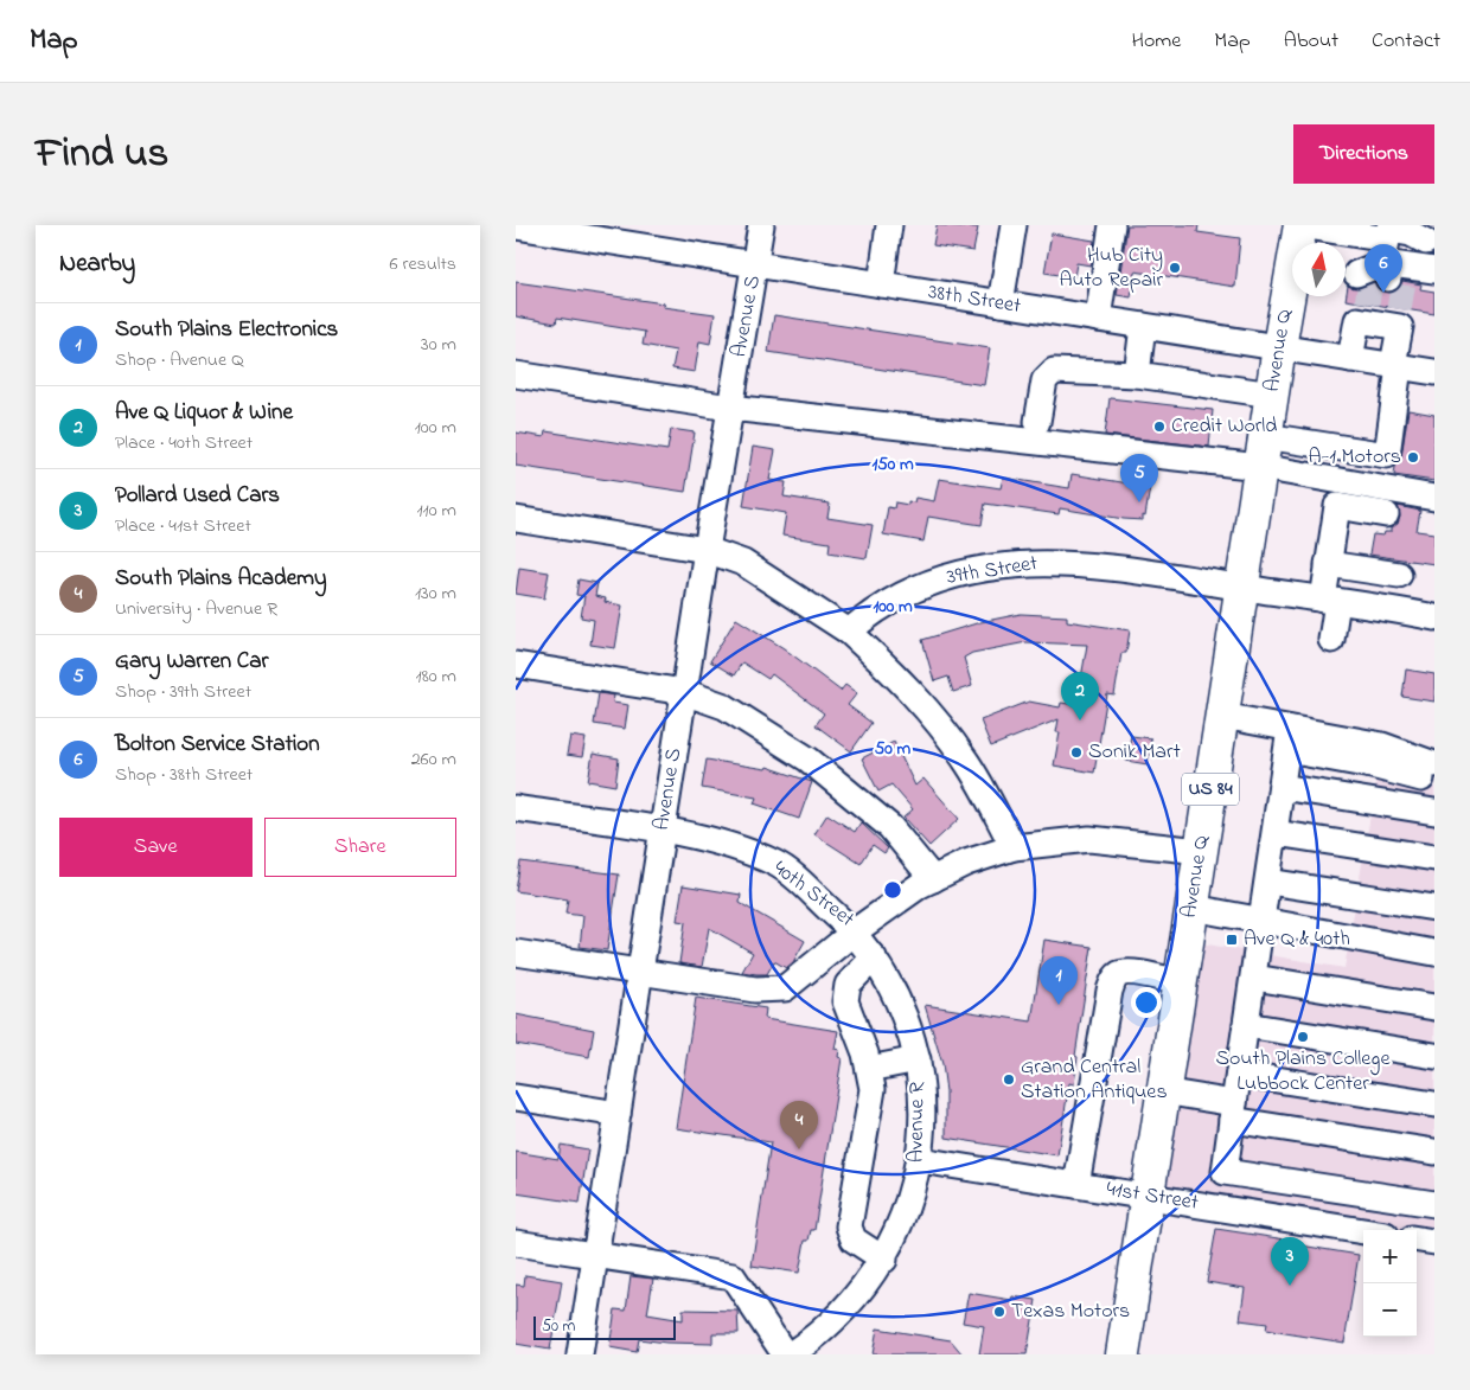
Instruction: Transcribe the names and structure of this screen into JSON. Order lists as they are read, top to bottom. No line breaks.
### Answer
{"streets":{"highway":["Avenue Q","US 84"],"street":["38th Street","Avenue S","39th Street","40th Street","Avenue R","41st Street"]},"crossings":[["38th Street","Avenue S"],["38th Street","Avenue Q"],["Avenue S","40th Street"],["Avenue Q","39th Street"],["Avenue Q","40th Street"],["Avenue Q","41st Street"],["40th Street","Avenue R"],["Avenue R","41st Street"]],"places":{"other":["Hub City Auto Repair","Credit World","A-1 Motors","Sonik Mart","South Plains College Lubbock Center","Grand Central Station Antiques","Texas Motors"],"transit":["Ave Q & 40th"]},"scale_bar":"50 m","north":"top","page":{"header":"Map","nav":["Home","Map","About","Contact"],"title":"Find us","buttons":["Directions",["Save","Share"]],"heading":["Nearby","6 results"],"pins":["6","5","2","1","4","3"],"list":[{"mark":"1","name":"South Plains Electronics","note":"Shop · Avenue Q","value":"30 m"},{"mark":"2","name":"Ave Q Liquor & Wine","note":"Place · 40th Street","value":"100 m"},{"mark":"3","name":"Pollard Used Cars","note":"Place · 41st Street","value":"110 m"},{"mark":"4","name":"South Plains Academy","note":"University · Avenue R","value":"130 m"},{"mark":"5","name":"Gary Warren Car","note":"Shop · 39th Street","value":"180 m"},{"mark":"6","name":"Bolton Service Station","note":"Shop · 38th Street","value":"260 m"}],"map_buttons":["+","−"],"scale":"50 m"},"rings":["150 m","100 m","50 m"]}
